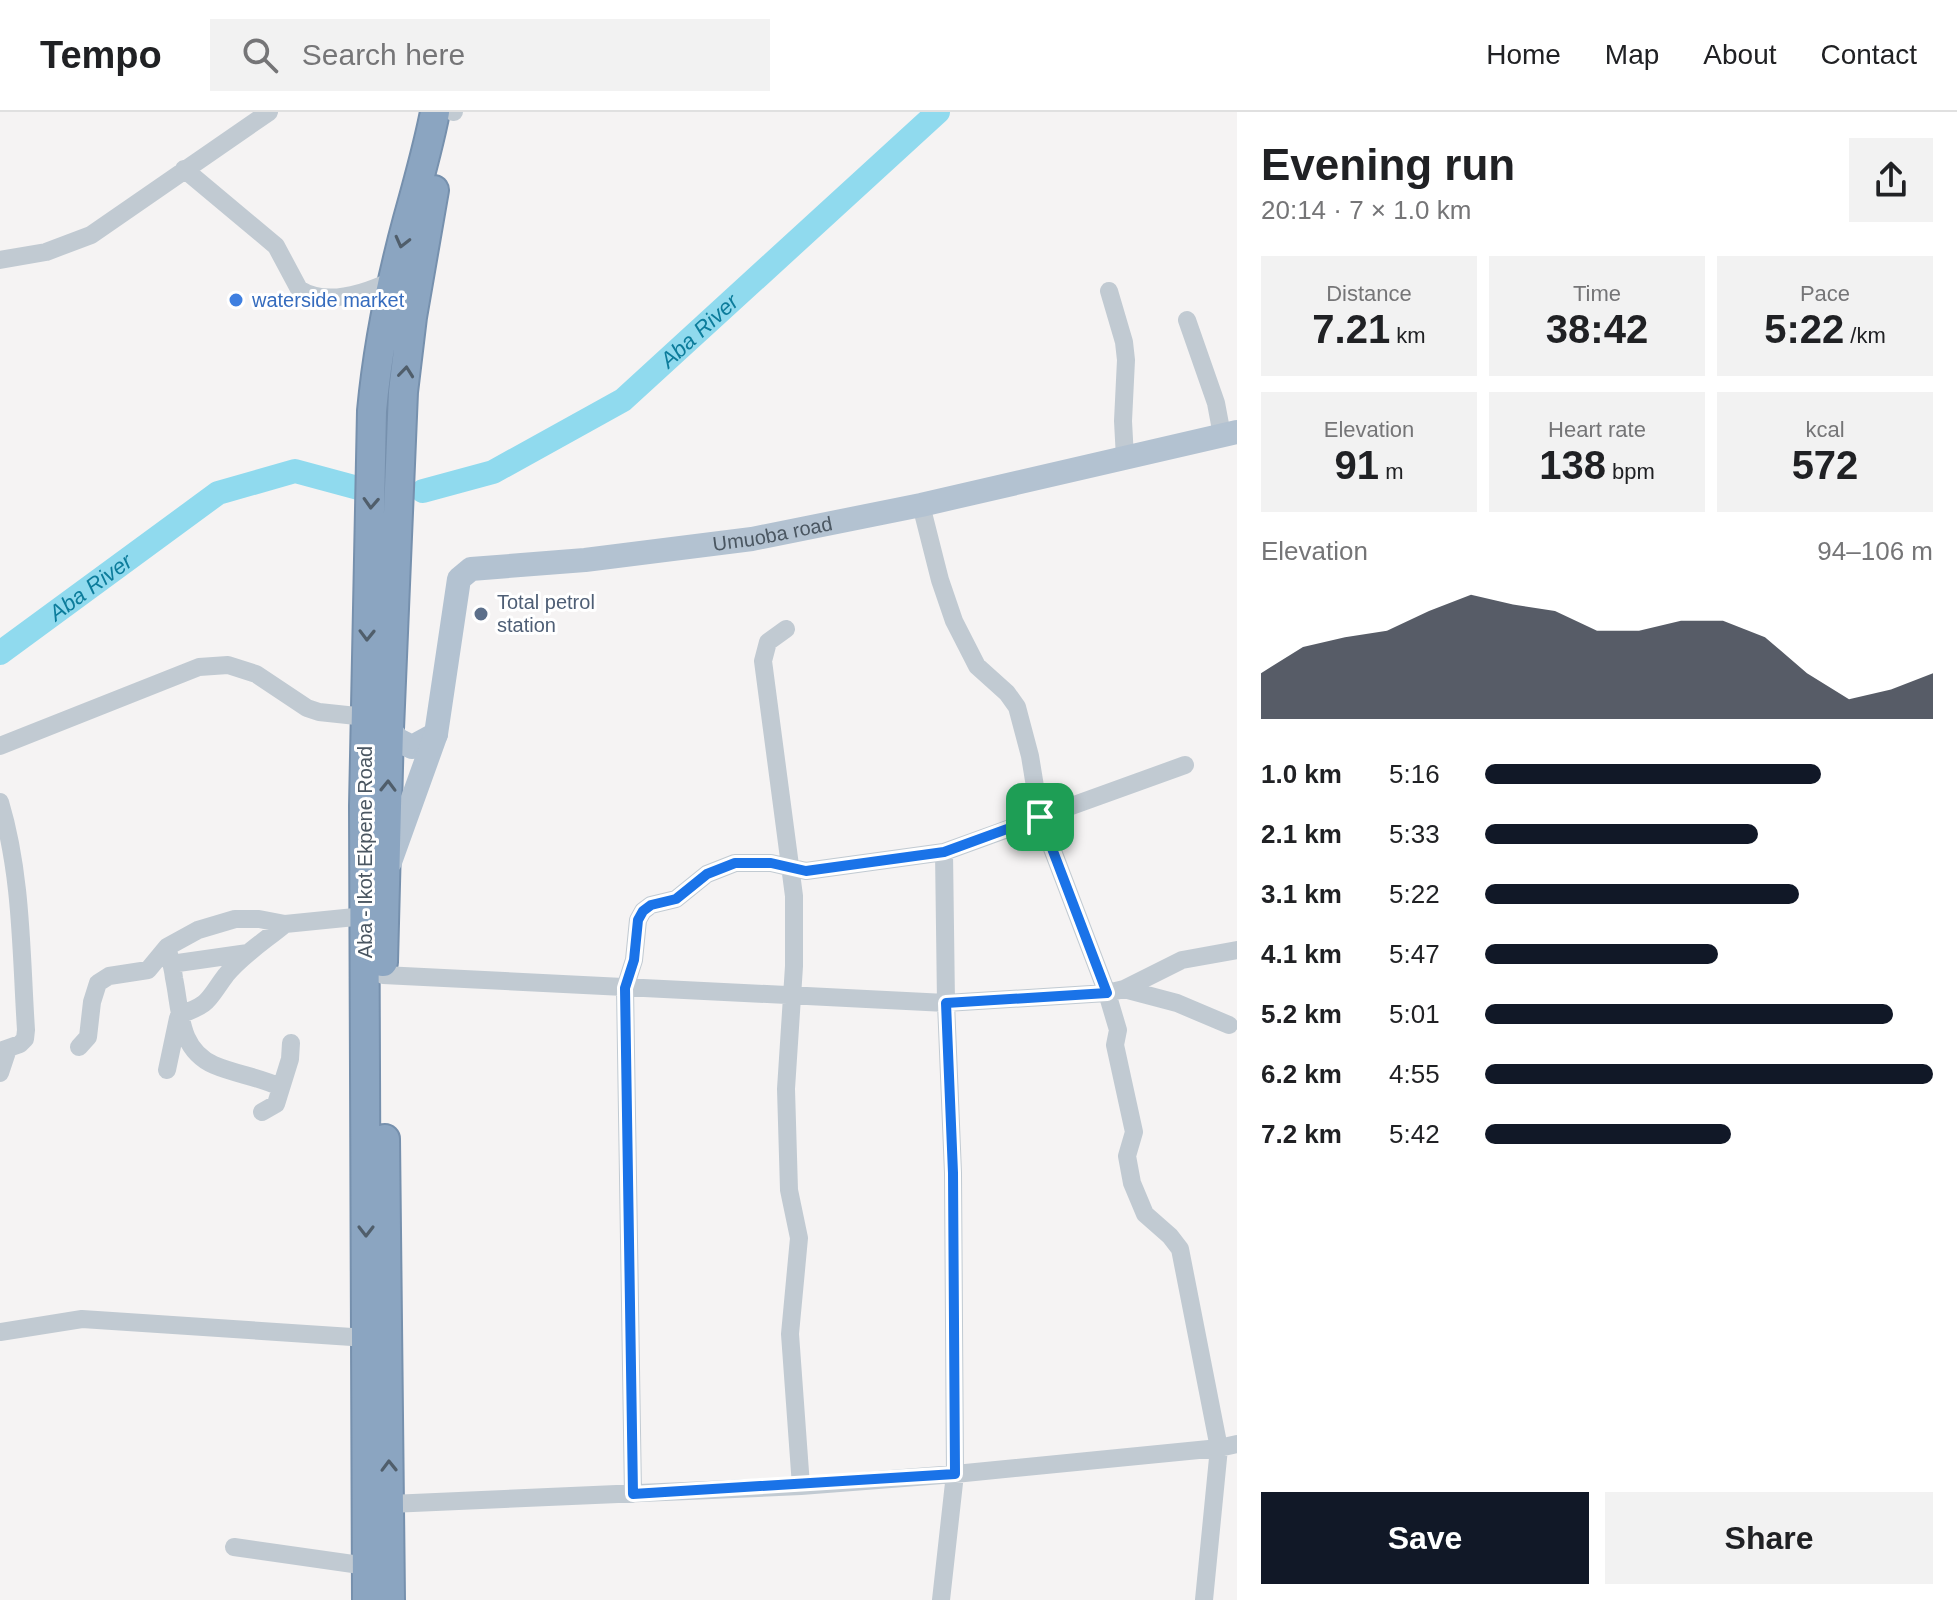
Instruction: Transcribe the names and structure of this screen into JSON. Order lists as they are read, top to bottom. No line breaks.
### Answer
{"streets":{"highway":["Aba - Ikot Ekpene Road"],"main road":["Umuoba road"]},"crossings":[["Umuoba road","Aba - Ikot Ekpene Road"]],"water":["Aba River"],"places":["waterside market","Total petrol station"],"page":{"header":"Tempo","search":"Search here","nav":["Home","Map","About","Contact"],"heading":["Evening run","20:14 · 7 × 1.0 km"],"stats":[["Distance","7.21 km"],["Time","38:42"],["Pace","5:22 /km"],["Elevation","91 m"],["Heart rate","138 bpm"],["kcal","572"]],"chart":["Elevation","94–106 m"],"list":[{"name":"1.0 km","note":"5:16"},{"name":"2.1 km","note":"5:33"},{"name":"3.1 km","note":"5:22"},{"name":"4.1 km","note":"5:47"},{"name":"5.2 km","note":"5:01"},{"name":"6.2 km","note":"4:55"},{"name":"7.2 km","note":"5:42"}],"buttons":["Save","Share"]}}
